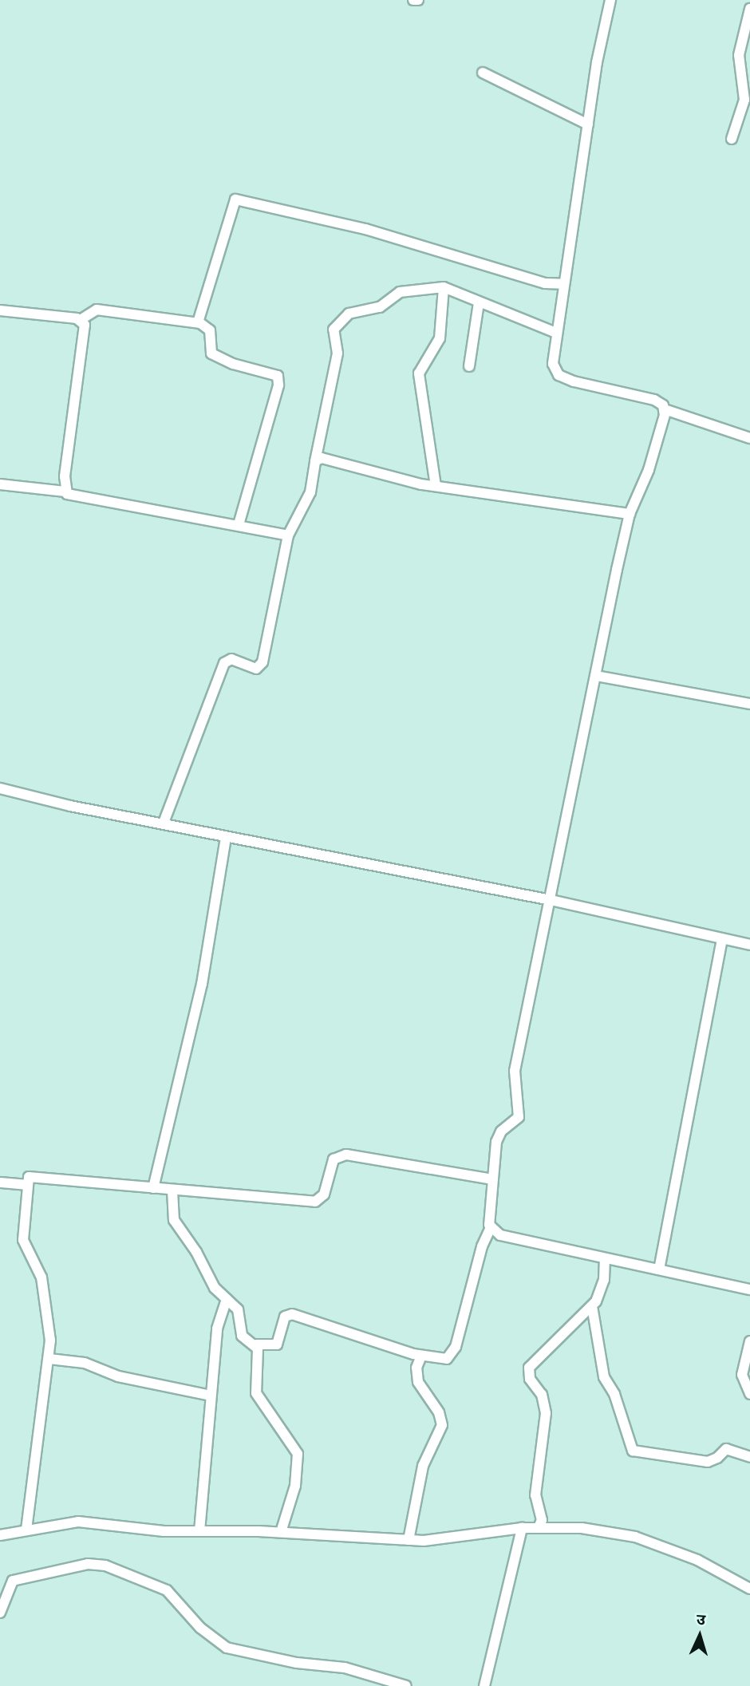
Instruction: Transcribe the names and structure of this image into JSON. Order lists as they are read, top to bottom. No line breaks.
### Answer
{"north":"top"}
